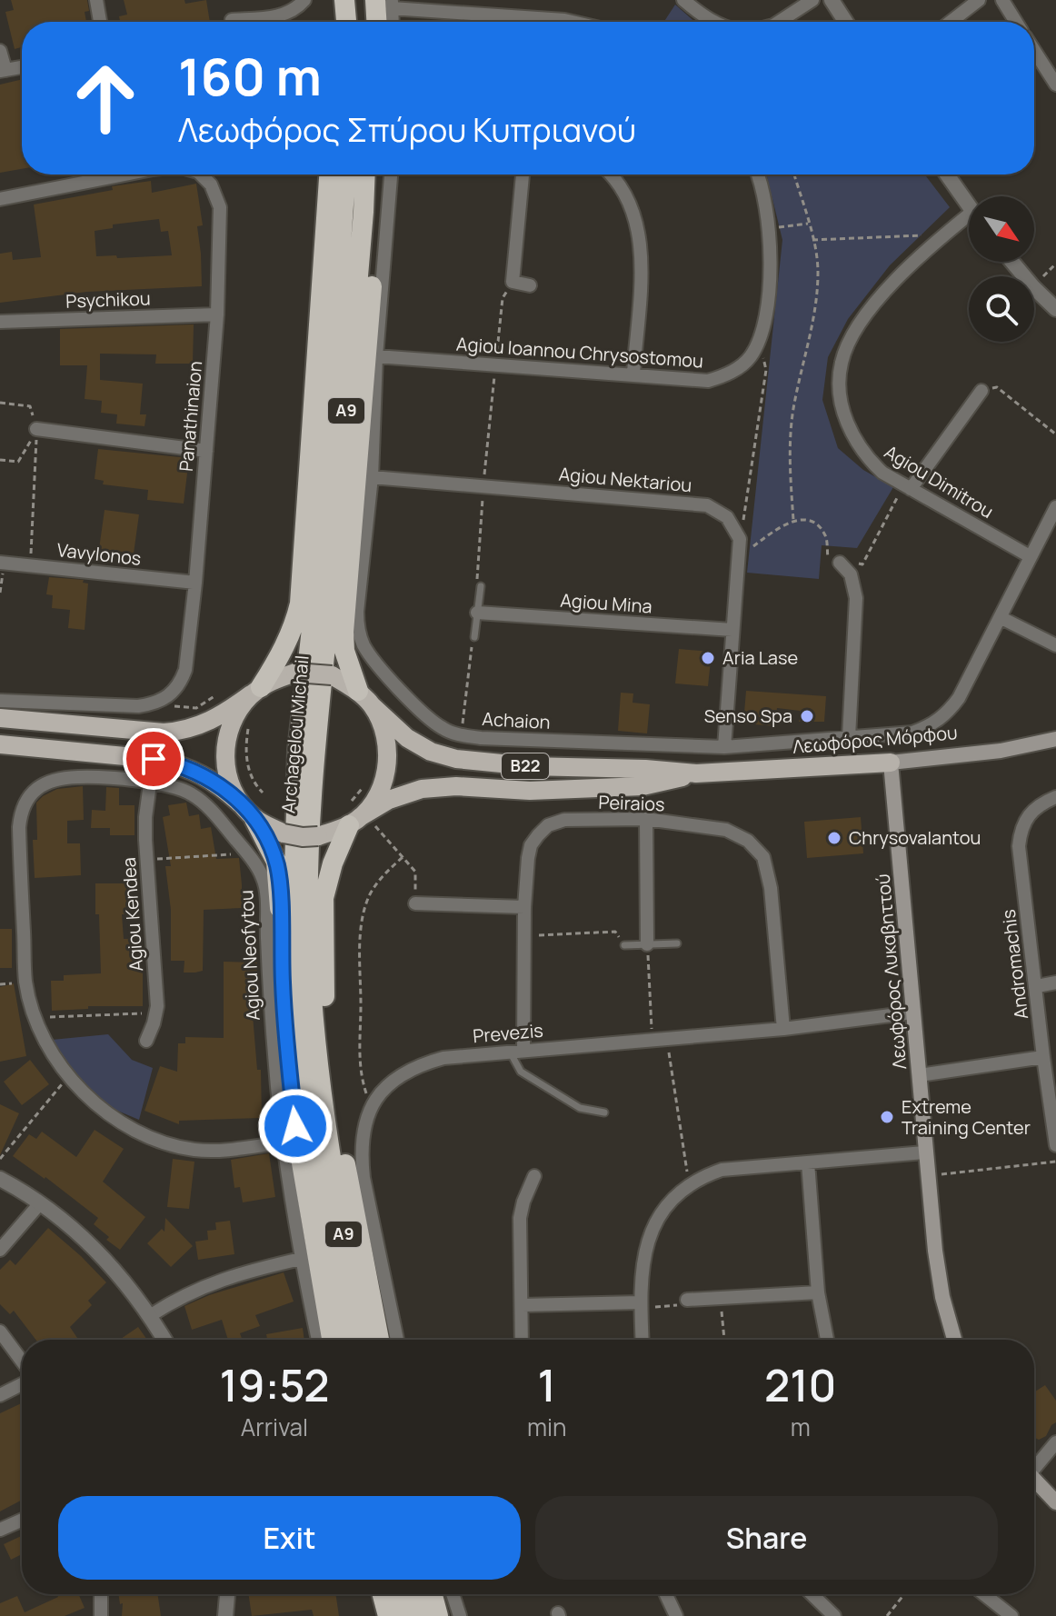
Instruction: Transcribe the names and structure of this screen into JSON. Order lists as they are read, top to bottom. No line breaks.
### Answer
{"streets":{"highway":["A9","Archagelou Michail"],"main road":["Λεωφόρος Μόρφου","B22","Λεωφόρος Λυκαβηττού"],"street":["Psychikou","Agiou Ioannou Chrysostomou","Panathinaion","Agiou Nektariou","Agiou Dimitrou","Vavylonos","Agiou Mina","Achaion","Peiraios","Agiou Kendea","Agiou Neofytou","Andromachis","Prevezis"]},"crossings":[["Psychikou","Panathinaion"],["Agiou Ioannou Chrysostomou","Achaion"],["Panathinaion","Vavylonos"],["Agiou Nektariou","Achaion"],["Agiou Dimitrou","Achaion"],["Λεωφόρος Μόρφου","B22"],["Λεωφόρος Μόρφου","Λεωφόρος Λυκαβηττού"],["Peiraios","Prevezis"],["Agiou Kendea","Agiou Neofytou"],["Λεωφόρος Λυκαβηττού","Prevezis"]],"places":["Aria Lase","Senso Spa","Chrysovalantou","Extreme Training Center"],"north":"bottom right","page":{"turn":["160 m","Λεωφόρος Σπύρου Κυπριανού"],"eta":["19:52","Arrival","1","min","210","m"],"buttons":["Exit","Share"]}}
